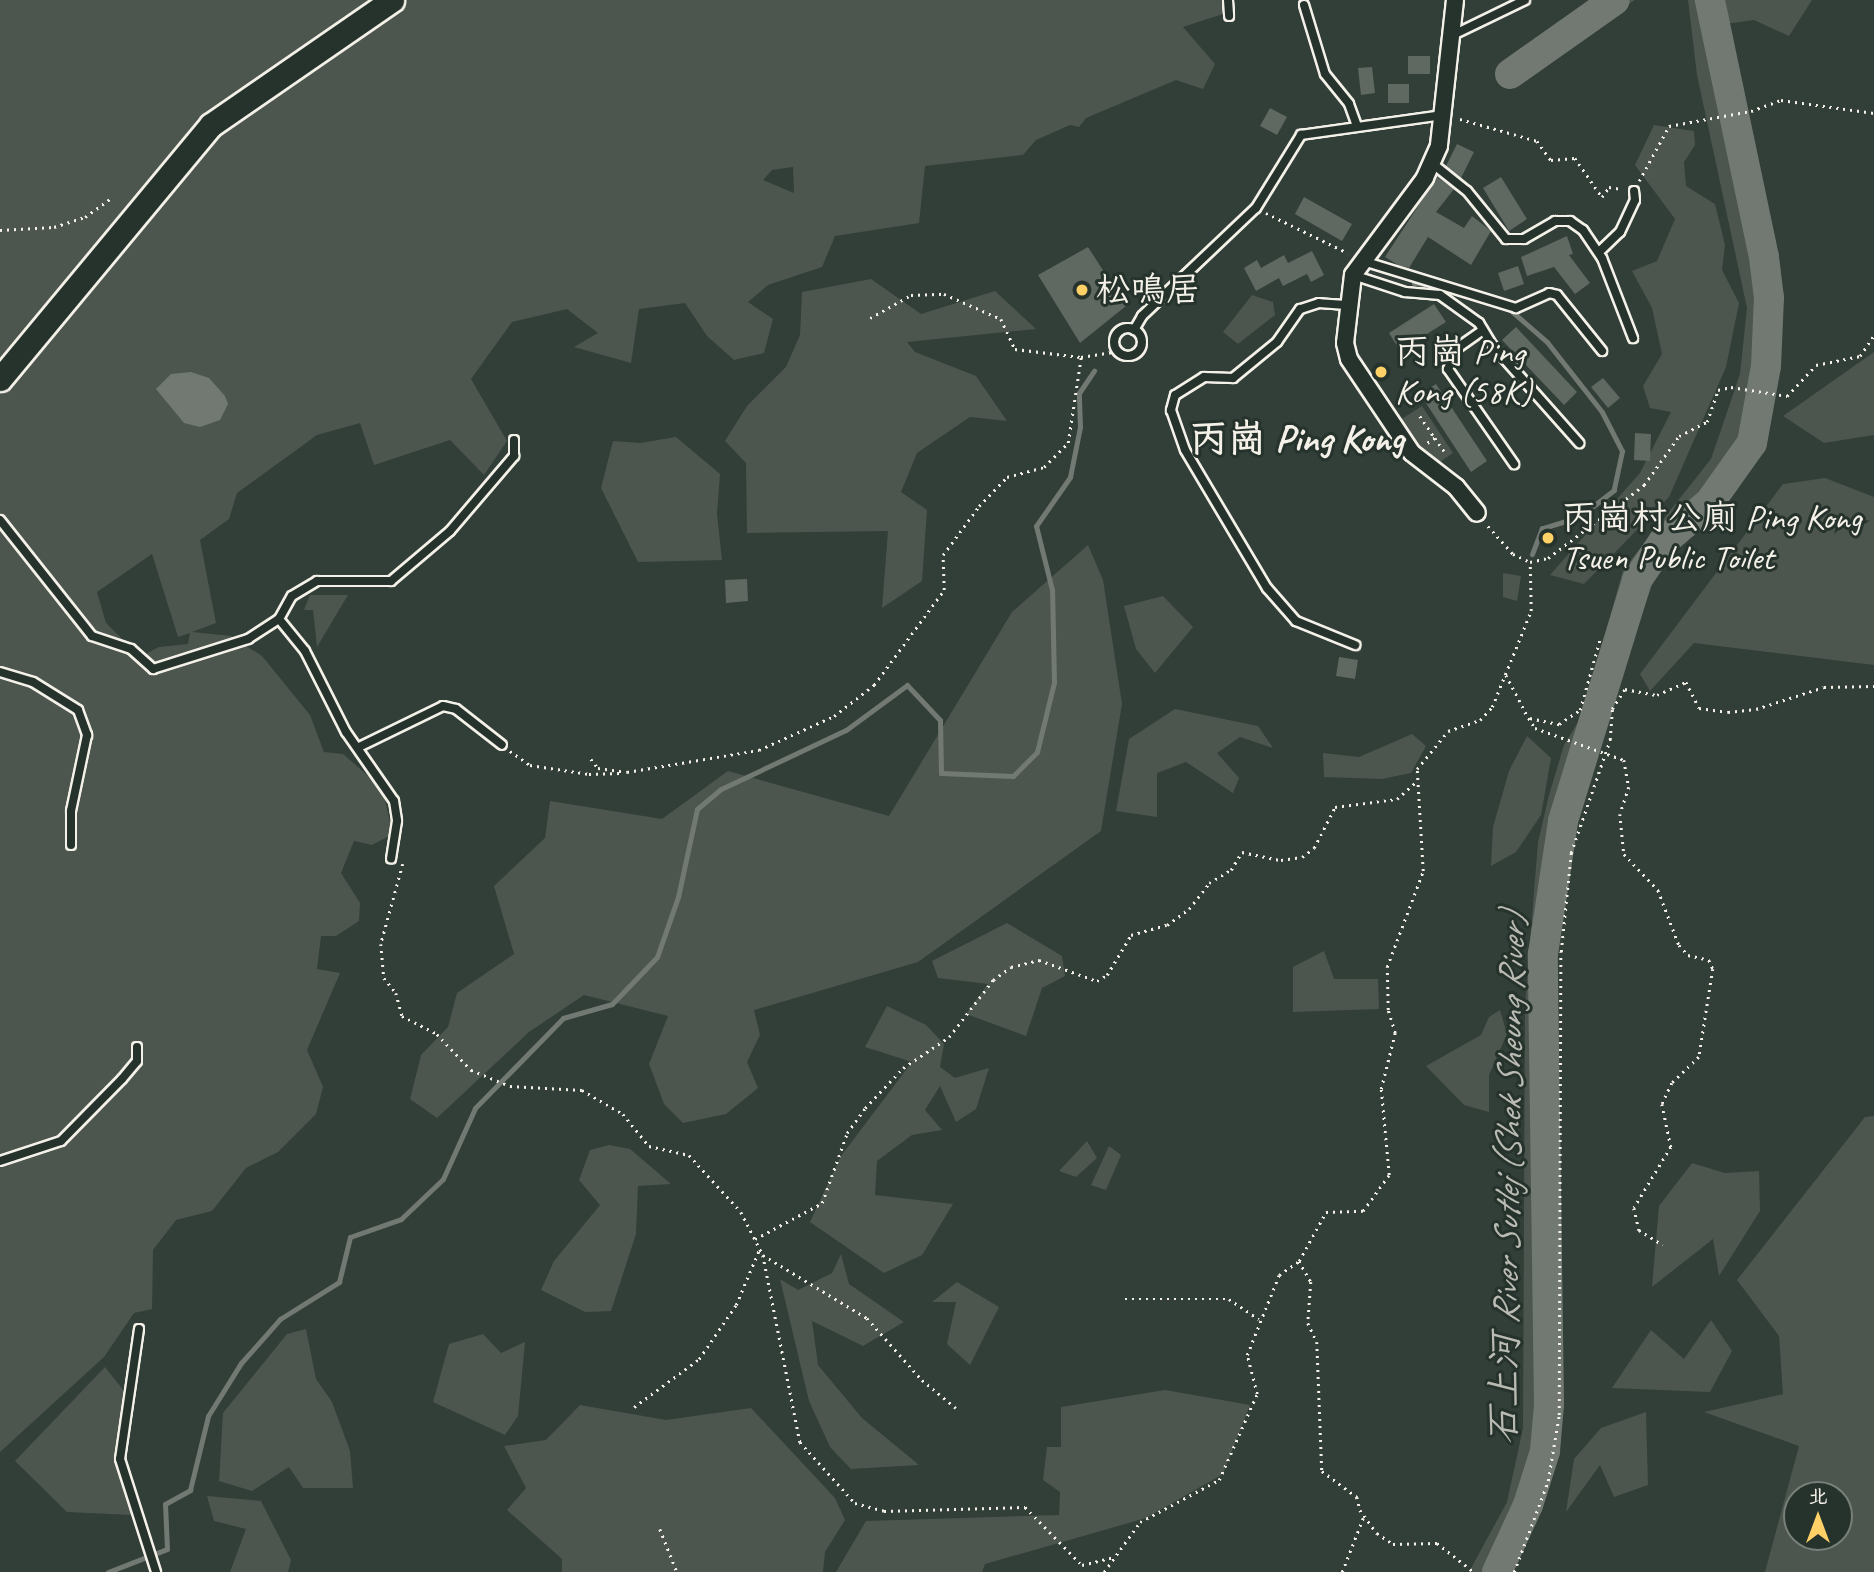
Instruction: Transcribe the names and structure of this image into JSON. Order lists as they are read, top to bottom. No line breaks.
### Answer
{"districts":["丙崗 Ping Kong"],"water":["石上河 River Sutlej (Shek Sheung River)"],"places":["松鳴居","丙崗 Ping Kong (58K)","丙崗村公廁 Ping Kong Tsuen Public Toilet"],"north":"top"}
